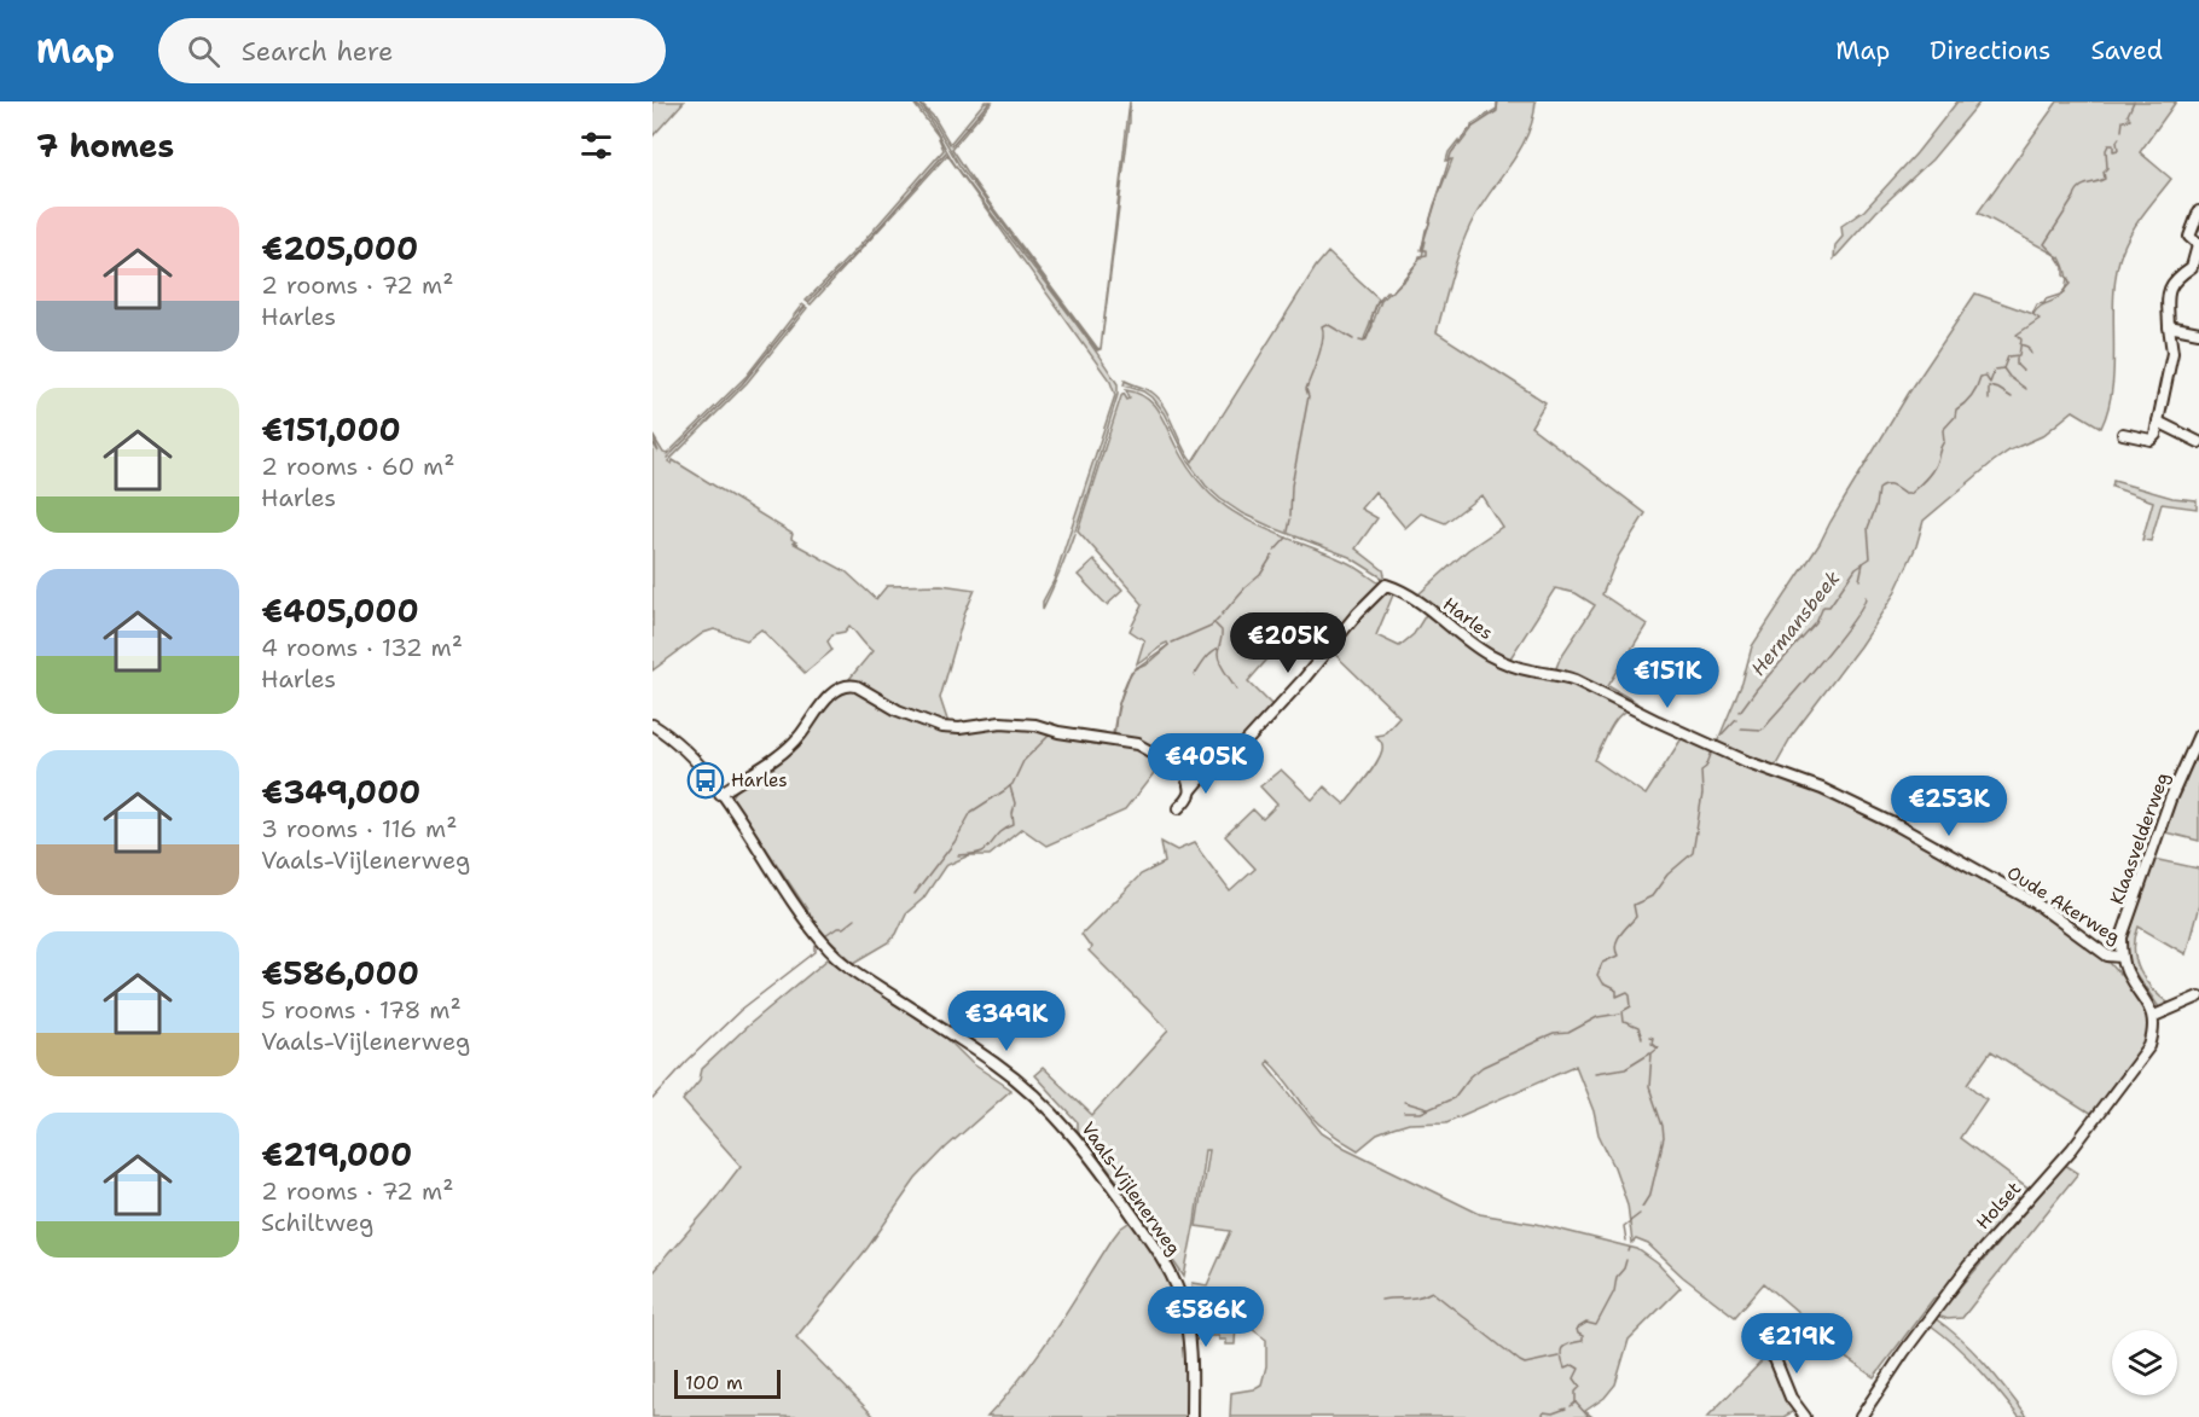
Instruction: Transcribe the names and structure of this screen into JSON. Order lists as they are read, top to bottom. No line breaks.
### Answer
{"streets":{"street":["Harles","Klaasvelderweg","Oude Akerweg","Vaals-Vijlenerweg","Holset"]},"crossings":[["Harles","Oude Akerweg"],["Klaasvelderweg","Oude Akerweg"],["Oude Akerweg","Holset"]],"water":["Hermansbeek"],"places":{"bus stop":["Harles"]},"scale_bar":"100 m","page":{"header":"Map","search":"Search here","nav":["Map","Directions","Saved"],"heading":"7 homes","list":[{"name":"€205,000","note":"2 rooms · 72 m² · Harles"},{"name":"€151,000","note":"2 rooms · 60 m² · Harles"},{"name":"€405,000","note":"4 rooms · 132 m² · Harles"},{"name":"€349,000","note":"3 rooms · 116 m² · Vaals-Vijlenerweg"},{"name":"€586,000","note":"5 rooms · 178 m² · Vaals-Vijlenerweg"},{"name":"€219,000","note":"2 rooms · 72 m² · Schiltweg"}],"price":["€205K","€151K","€405K","€253K","€349K","€586K","€219K"],"scale":"100 m"}}
